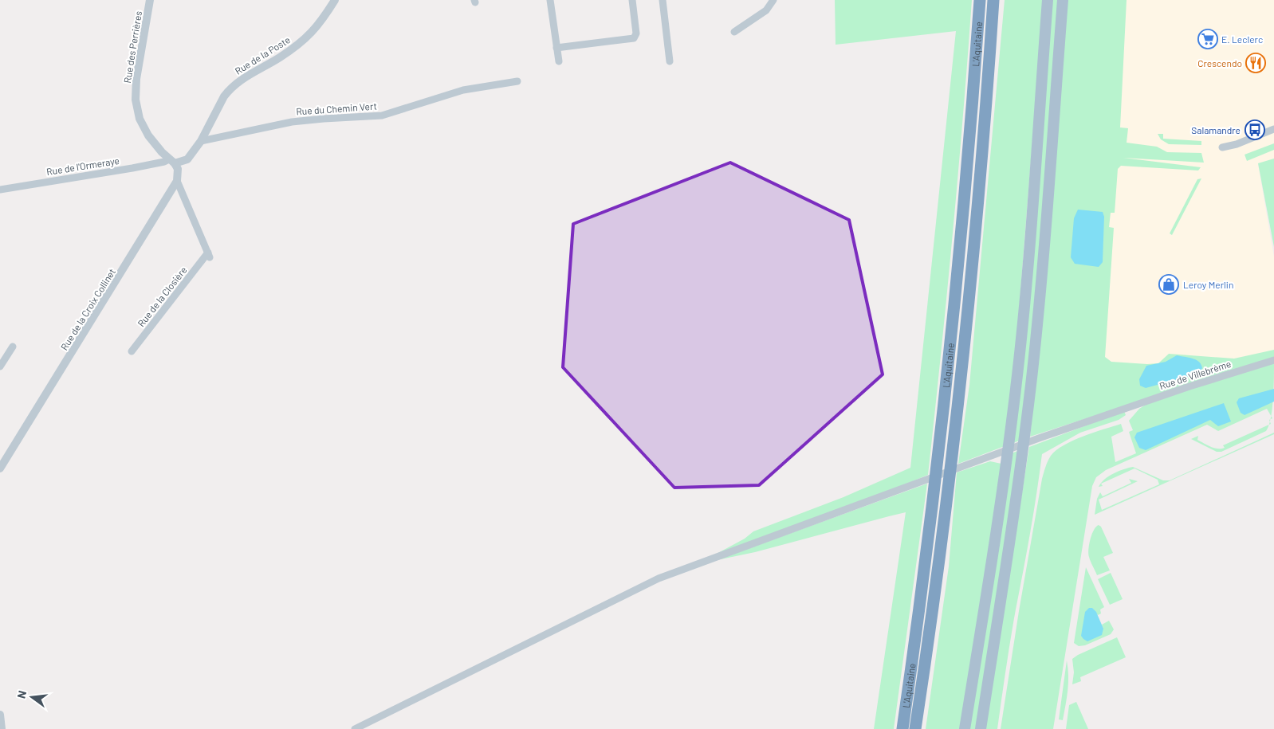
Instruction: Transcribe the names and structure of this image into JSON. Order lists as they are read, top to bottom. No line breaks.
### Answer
{"streets":{"highway":["L'Aquitaine"],"street":["Rue des Perrières","Rue de la Poste","Rue du Chemin Vert","Rue de l'Ormeraye","Rue de la Closière","Rue de la Croix Collinet","Rue de Villebrème"]},"crossings":[["Rue des Perrières","Rue de la Poste"],["Rue des Perrières","Rue de l'Ormeraye"],["Rue de la Poste","Rue du Chemin Vert"],["Rue de la Poste","Rue de l'Ormeraye"],["Rue de la Closière","Rue de la Croix Collinet"]],"places":{"supermarket":["E. Leclerc"],"restaurant":["Crescendo"],"bus stop":["Salamandre"],"shop":["Leroy Merlin"]},"north":"left"}
